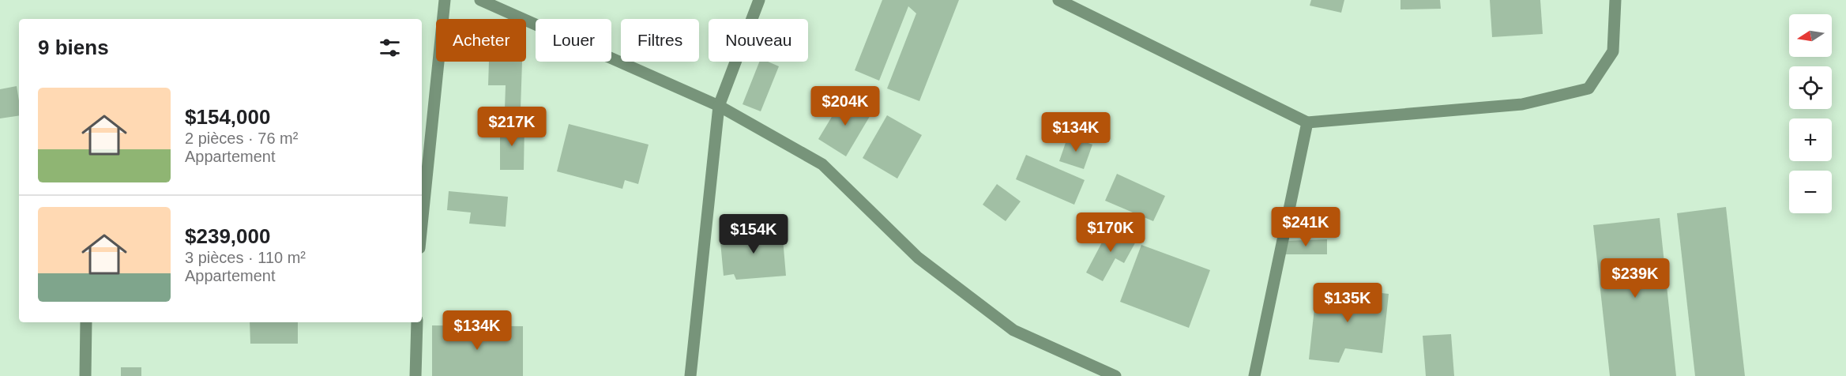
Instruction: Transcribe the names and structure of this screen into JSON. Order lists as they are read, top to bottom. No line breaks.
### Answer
{"north":"left","page":{"map_buttons":["+","−"],"chip":["Acheter","Louer","Filtres","Nouveau"],"heading":"9 biens","list":[{"name":"$154,000","note":"2 pièces · 76 m² · Appartement"},{"name":"$239,000","note":"3 pièces · 110 m² · Appartement"}],"price":["$204K","$217K","$134K","$241K","$170K","$154K","$239K","$135K","$134K"]}}
